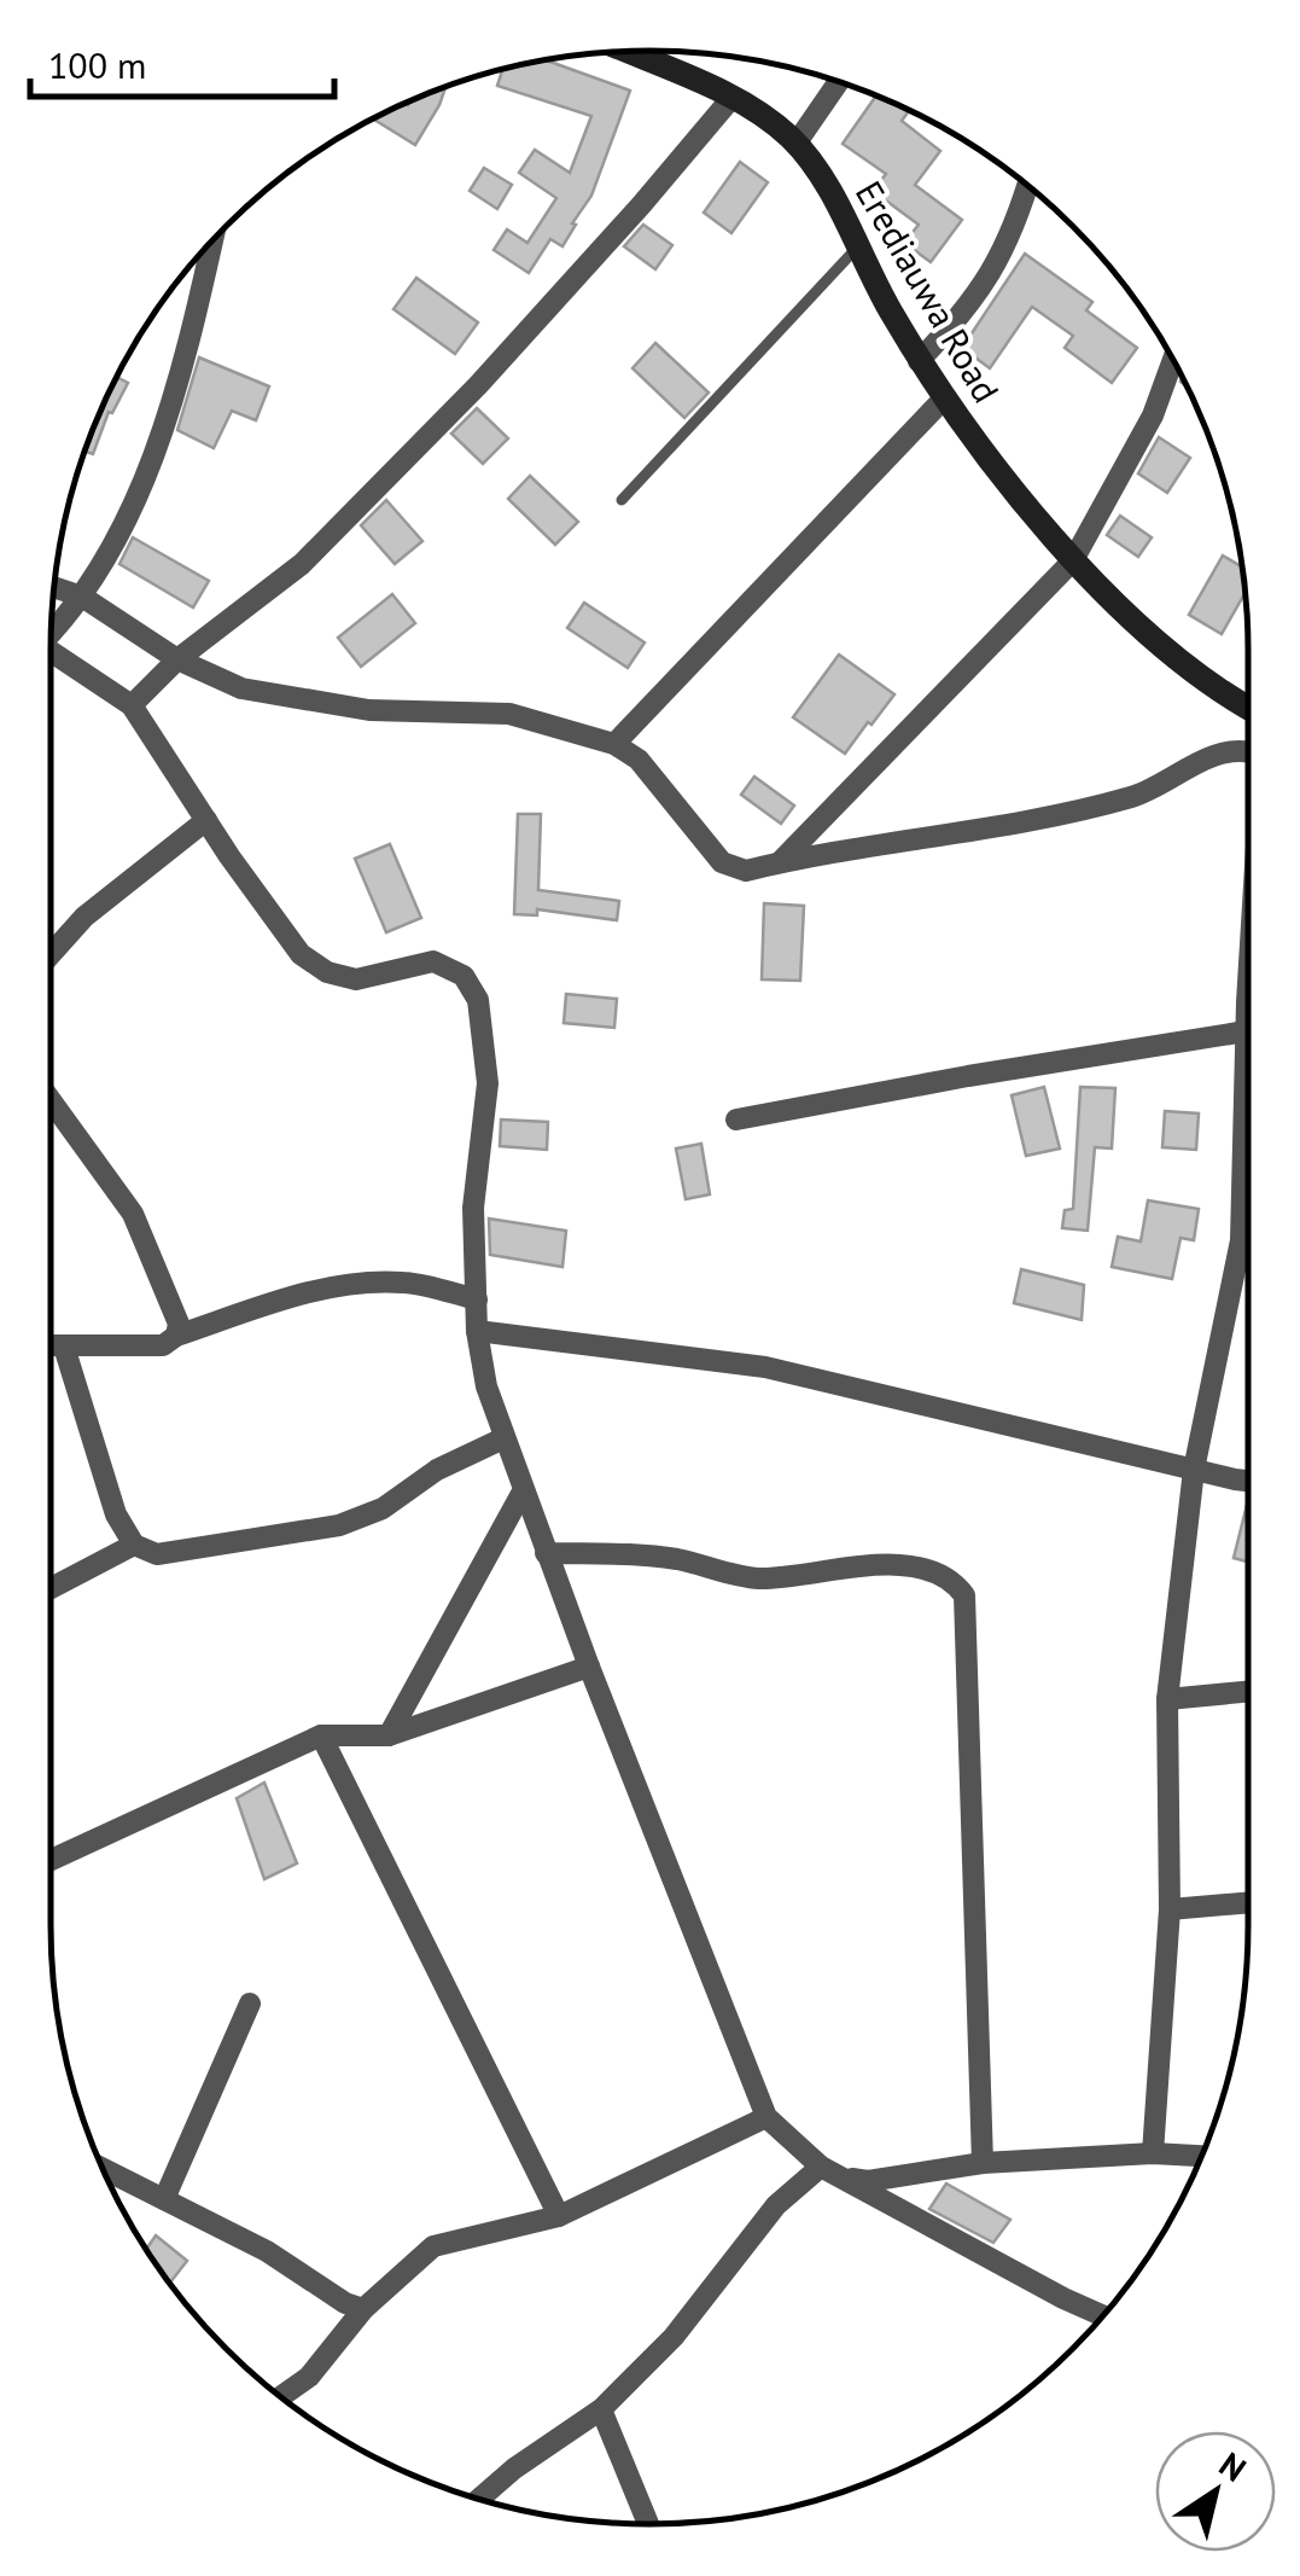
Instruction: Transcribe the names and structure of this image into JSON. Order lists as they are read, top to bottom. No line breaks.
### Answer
{"streets":{"street":["Erediauwa Road"]},"scale_bar":"100 m","north":"top right"}
